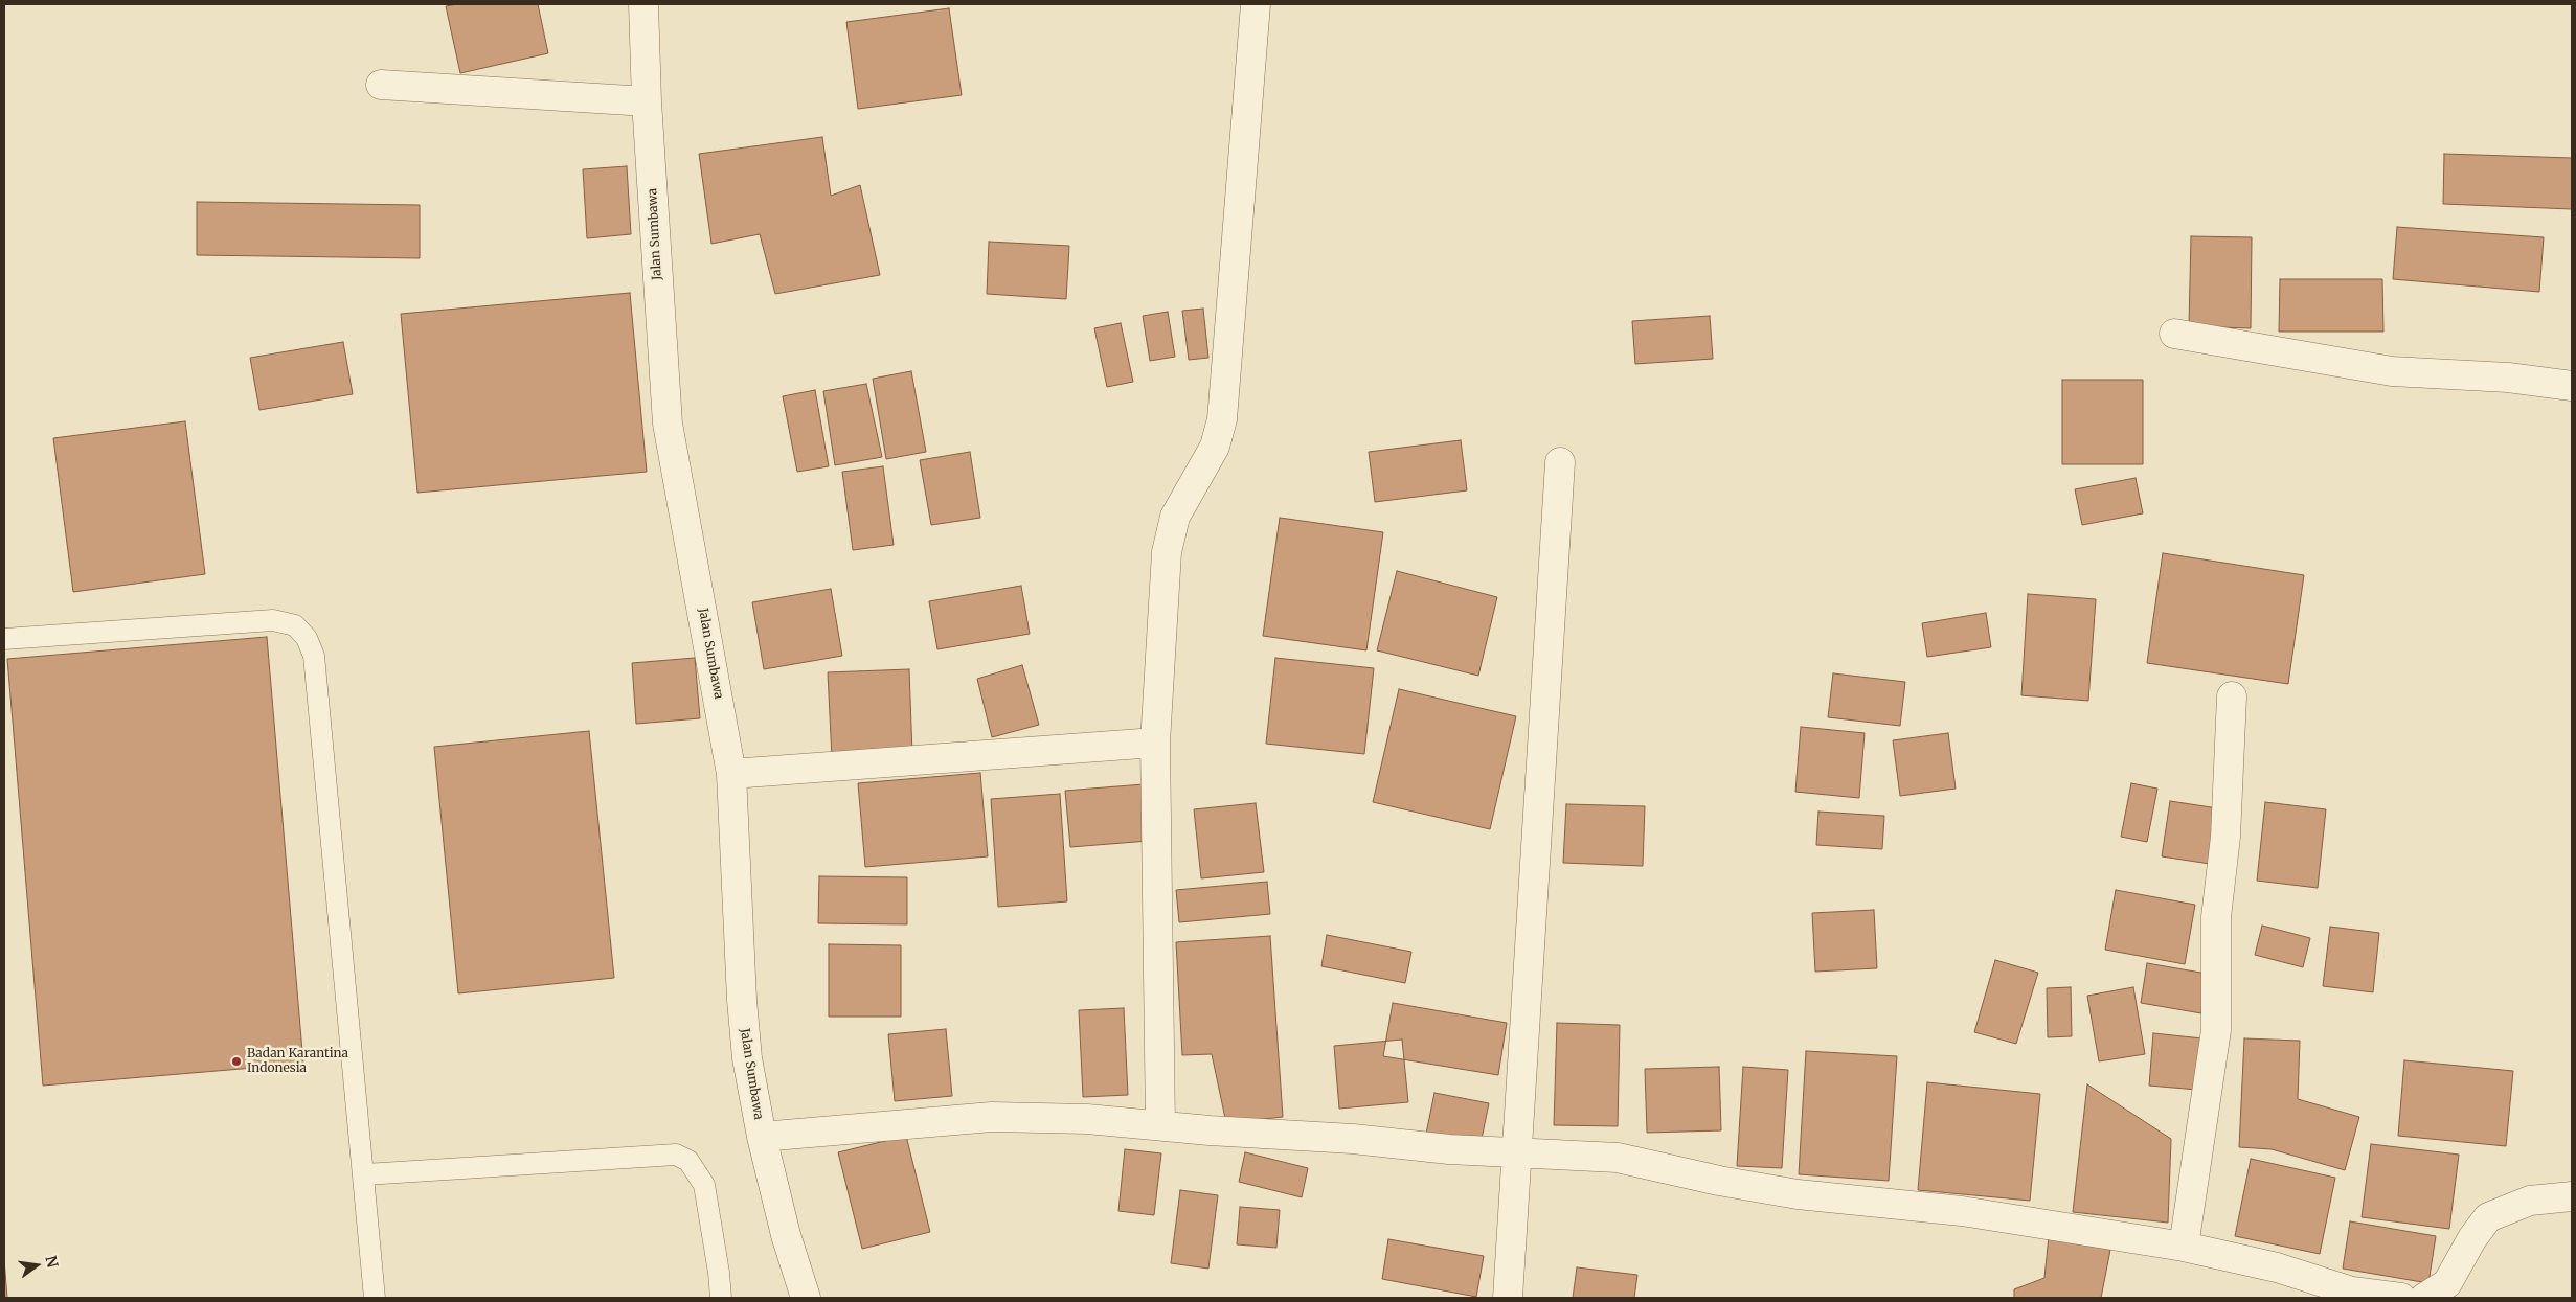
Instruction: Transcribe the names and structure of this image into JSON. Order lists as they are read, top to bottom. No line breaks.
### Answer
{"streets":{"street":["Jalan Sumbawa"]},"places":["Badan Karantina Indonesia"],"north":"right"}
